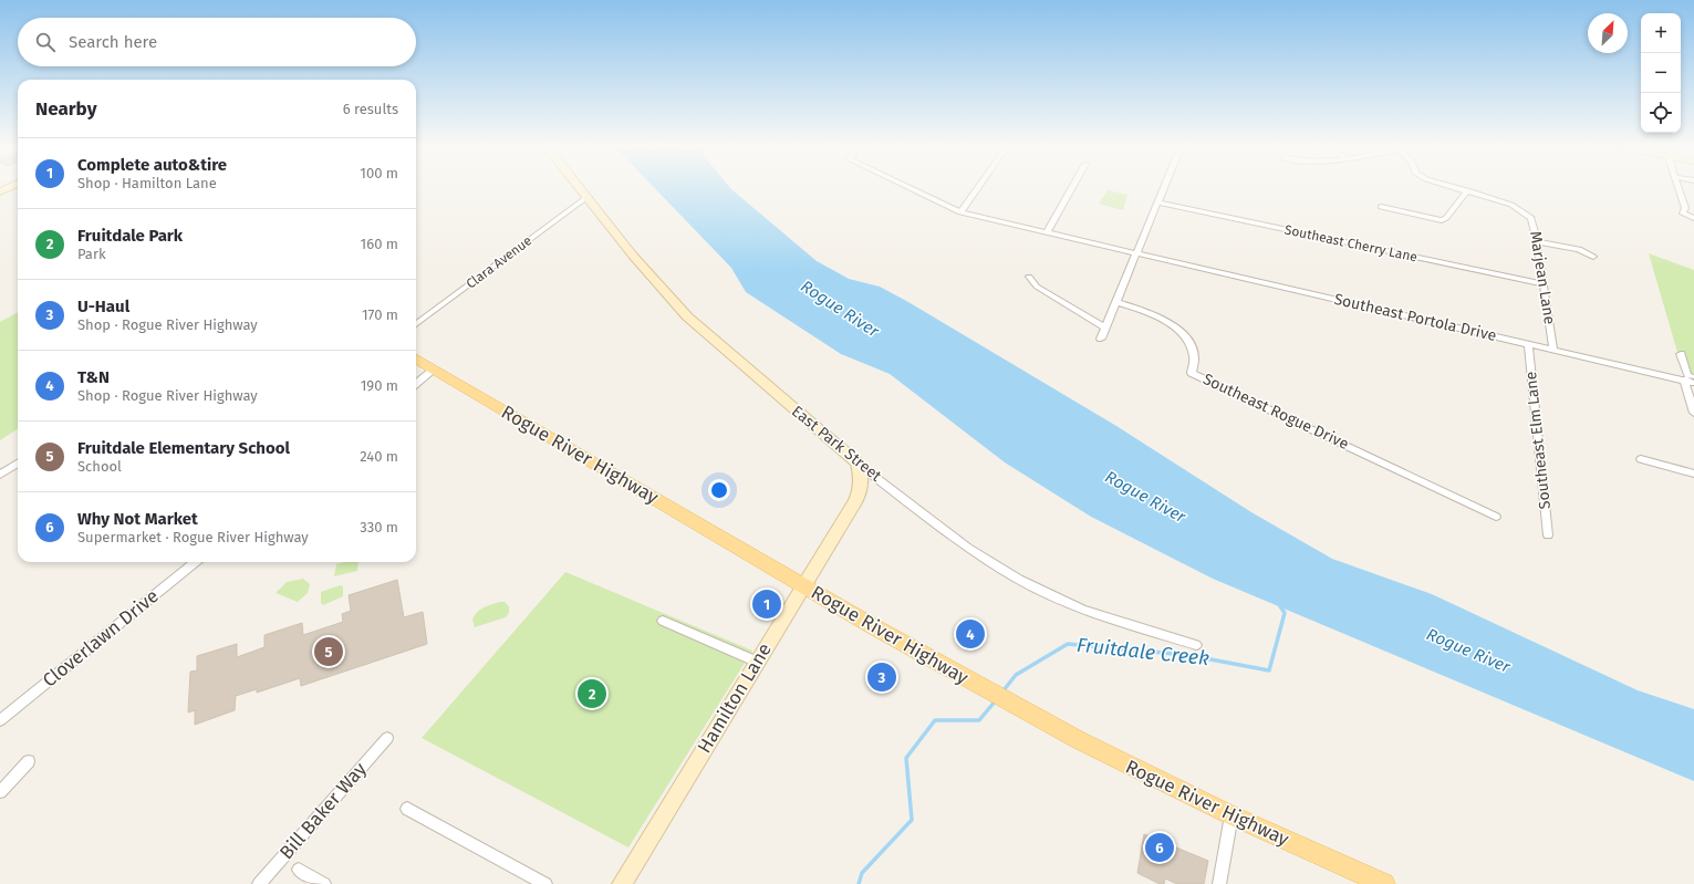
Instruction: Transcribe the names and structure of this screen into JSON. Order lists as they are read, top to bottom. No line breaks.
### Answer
{"streets":{"main road":["Rogue River Highway"],"street":["Southeast Cherry Lane","Clara Avenue","Marjean Lane","Southeast Portola Drive","Southeast Rogue Drive","Southeast Elm Lane","East Park Street","Cloverlawn Drive","Hamilton Lane","Bill Baker Way"]},"crossings":[["Southeast Cherry Lane","Marjean Lane"],["Clara Avenue","East Park Street"],["Marjean Lane","Southeast Portola Drive"],["Southeast Portola Drive","Southeast Elm Lane"],["East Park Street","Hamilton Lane"],["Rogue River Highway","Hamilton Lane"]],"water":["Rogue River","Fruitdale Creek"],"north":"top right","page":{"map_buttons":["+","−"],"search":"Search here","heading":["Nearby","6 results"],"list":[{"mark":"1","name":"Complete auto&tire","note":"Shop · Hamilton Lane","value":"100 m"},{"mark":"2","name":"Fruitdale Park","note":"Park","value":"160 m"},{"mark":"3","name":"U-Haul","note":"Shop · Rogue River Highway","value":"170 m"},{"mark":"4","name":"T&N","note":"Shop · Rogue River Highway","value":"190 m"},{"mark":"5","name":"Fruitdale Elementary School","note":"School","value":"240 m"},{"mark":"6","name":"Why Not Market","note":"Supermarket · Rogue River Highway","value":"330 m"}],"pins":["1","4","5","3","2","6"]}}
